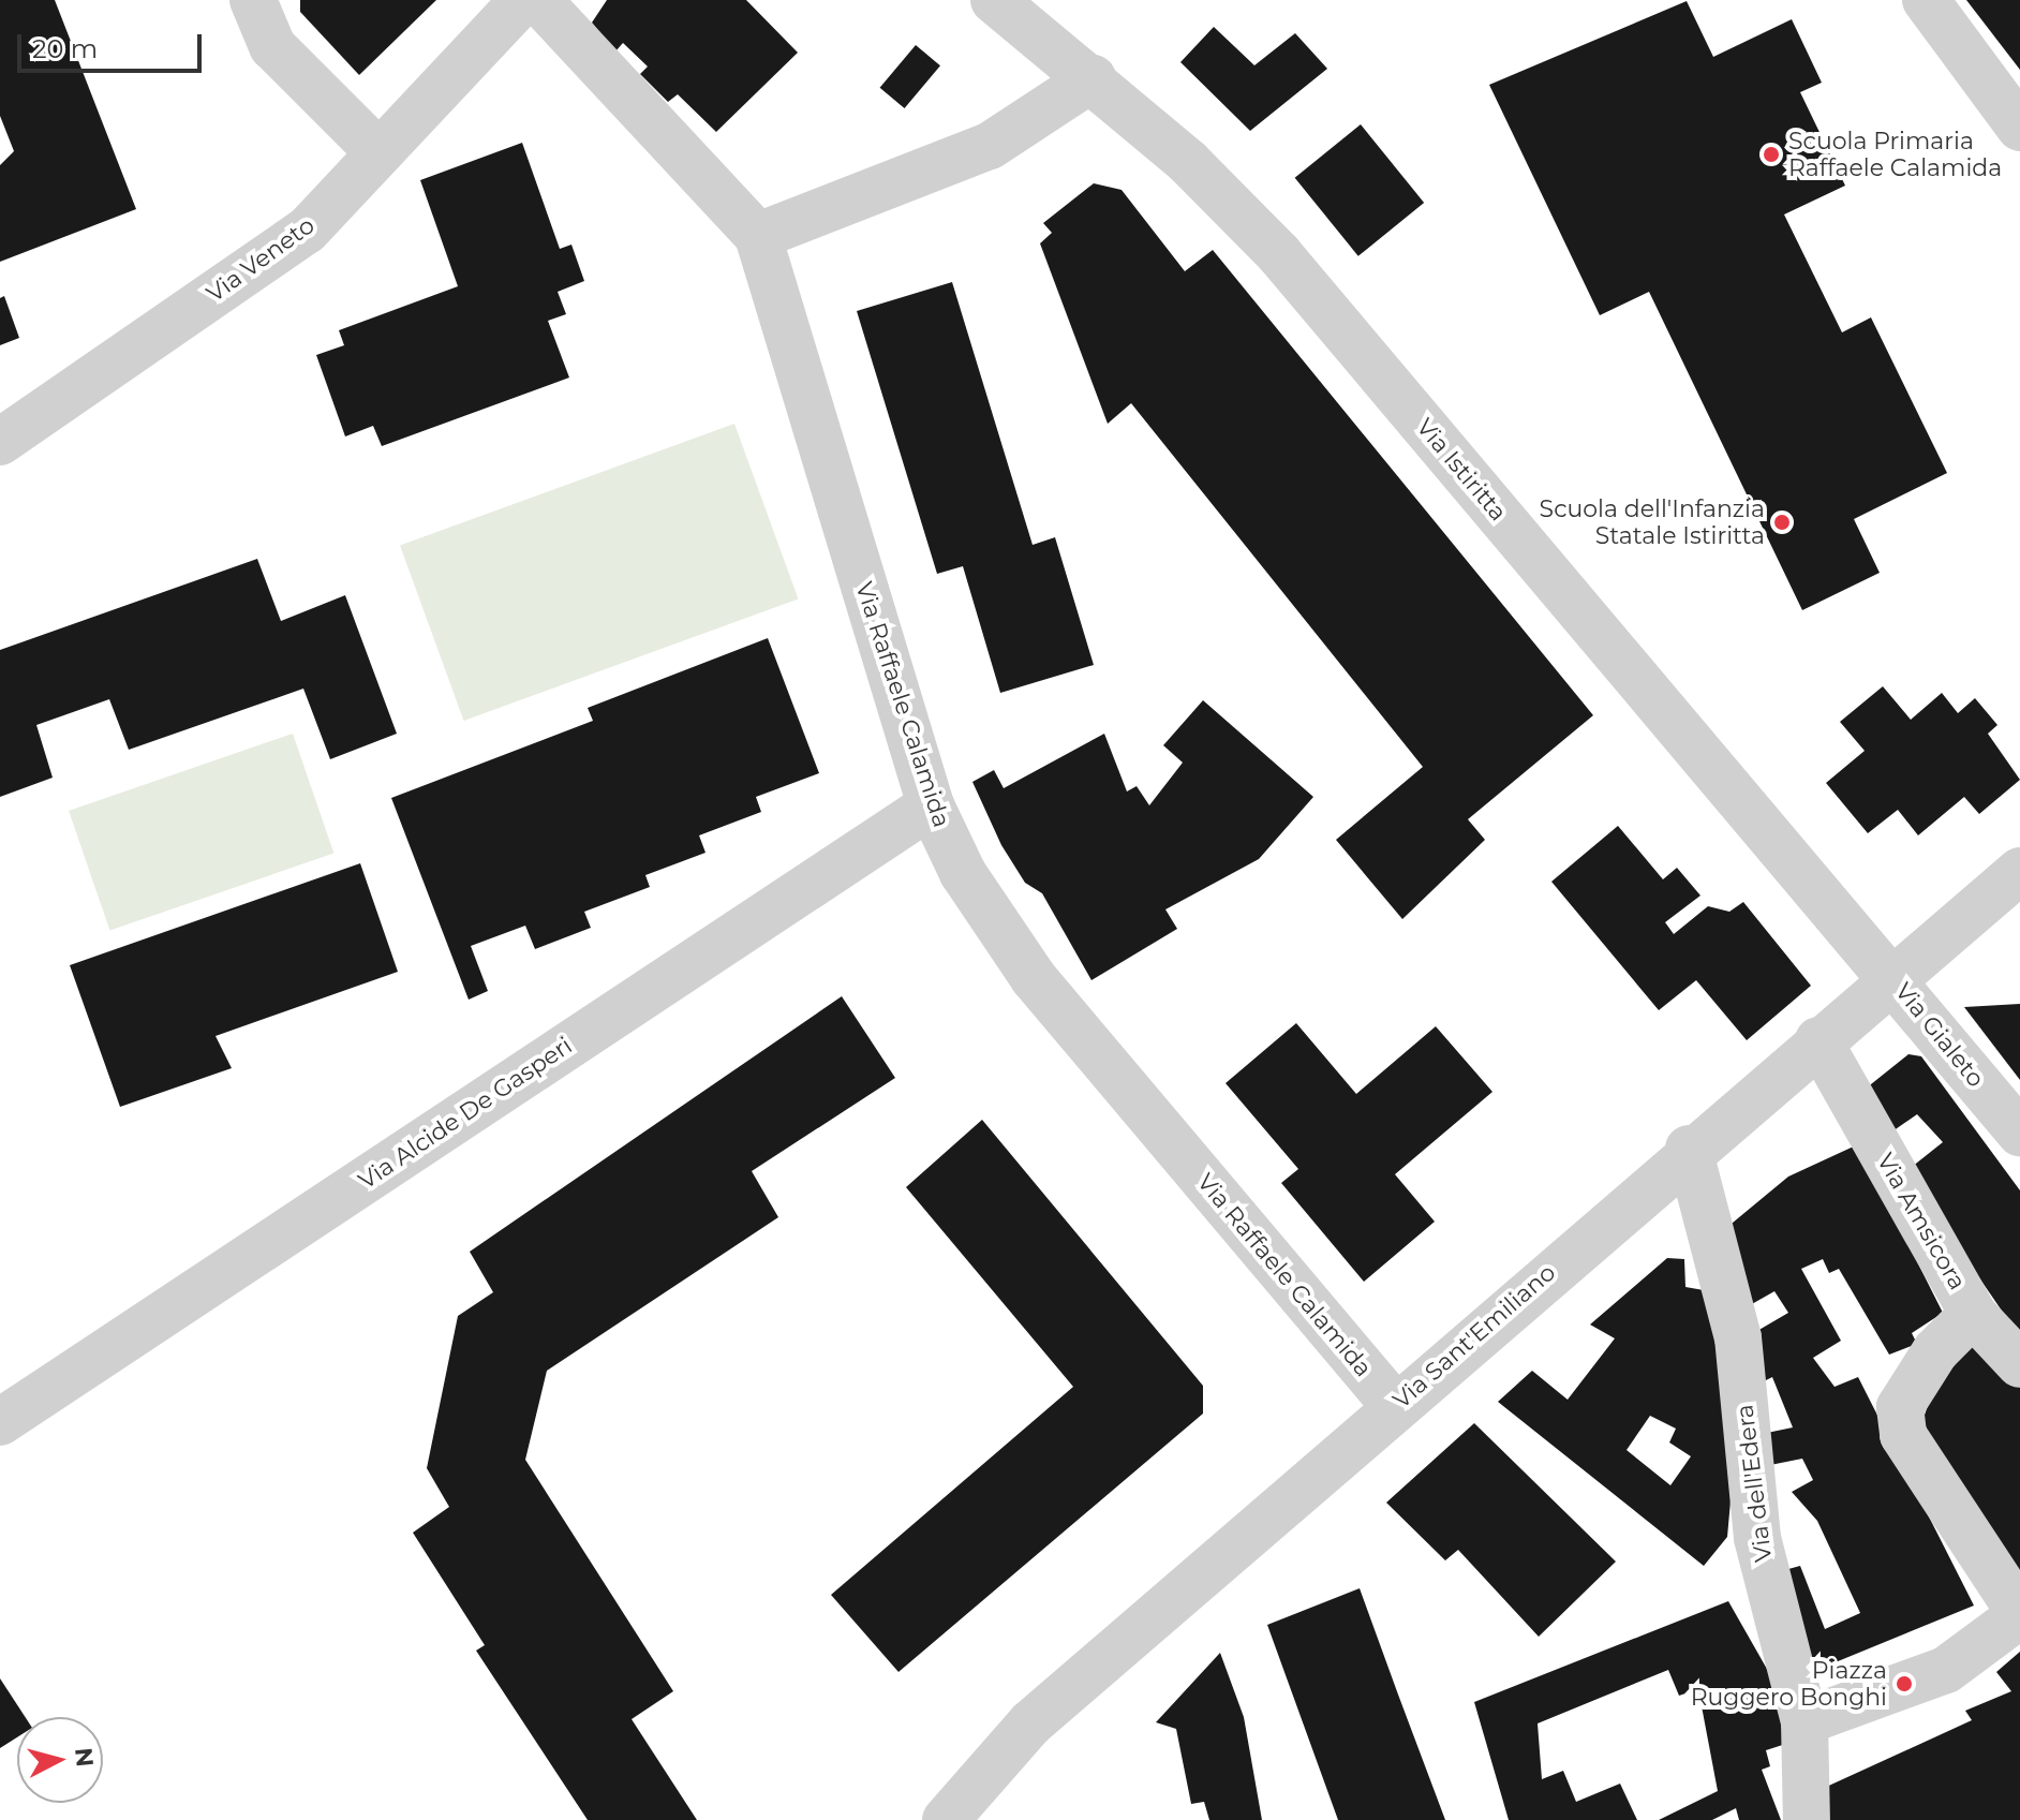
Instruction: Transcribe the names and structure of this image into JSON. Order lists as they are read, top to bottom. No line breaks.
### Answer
{"streets":{"street":["Via Veneto","Via Istiritta","Via Raffaele Calamida","Via Gialeto","Via Alcide De Gasperi","Via Amsicora","Via Sant'Emiliano","Via dell'Edera"]},"crossings":[["Via Istiritta","Via Gialeto"],["Via Istiritta","Via Sant'Emiliano"],["Via Raffaele Calamida","Via Alcide De Gasperi"],["Via Raffaele Calamida","Via Sant'Emiliano"],["Via Gialeto","Via Sant'Emiliano"],["Via Amsicora","Via Sant'Emiliano"],["Via Sant'Emiliano","Via dell'Edera"]],"places":["Scuola Primaria Raffaele Calamida","Scuola dell'Infanzia Statale Istiritta","Piazza Ruggero Bonghi"],"scale_bar":"20 m","north":"right"}
